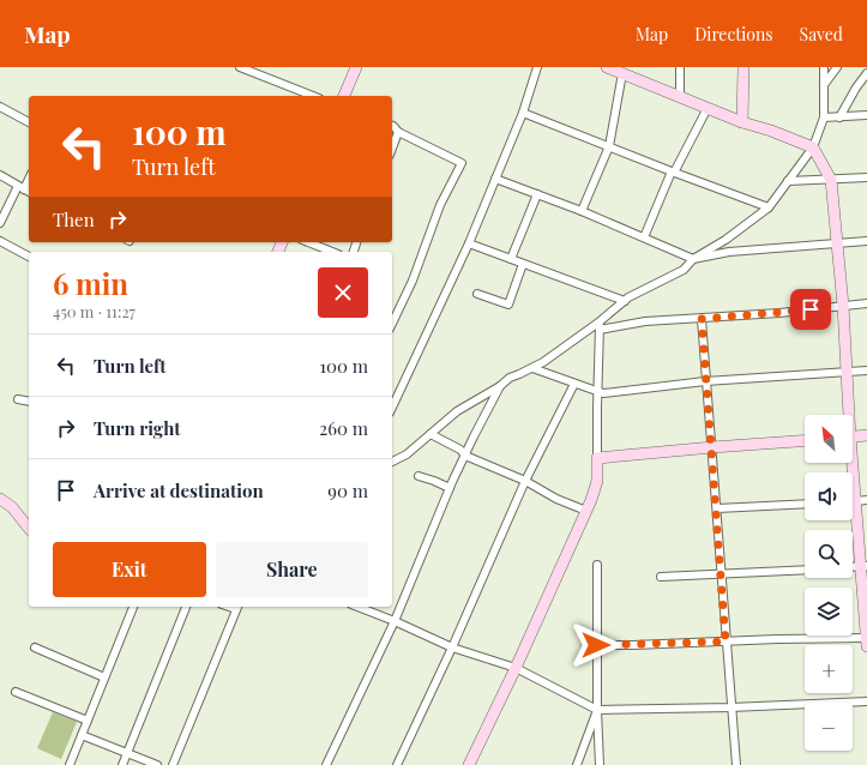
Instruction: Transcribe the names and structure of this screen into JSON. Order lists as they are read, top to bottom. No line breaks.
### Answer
{"north":"top left","page":{"header":"Map","nav":["Map","Directions","Saved"],"turn":["100 m","Turn left"],"then":"Then","heading":["6 min","450 m · 11:27"],"list":[{"name":"Turn left","value":"100 m"},{"name":"Turn right","value":"260 m"},{"name":"Arrive at destination","value":"90 m"}],"map_buttons":["+","−"],"buttons":["Exit","Share"]}}
